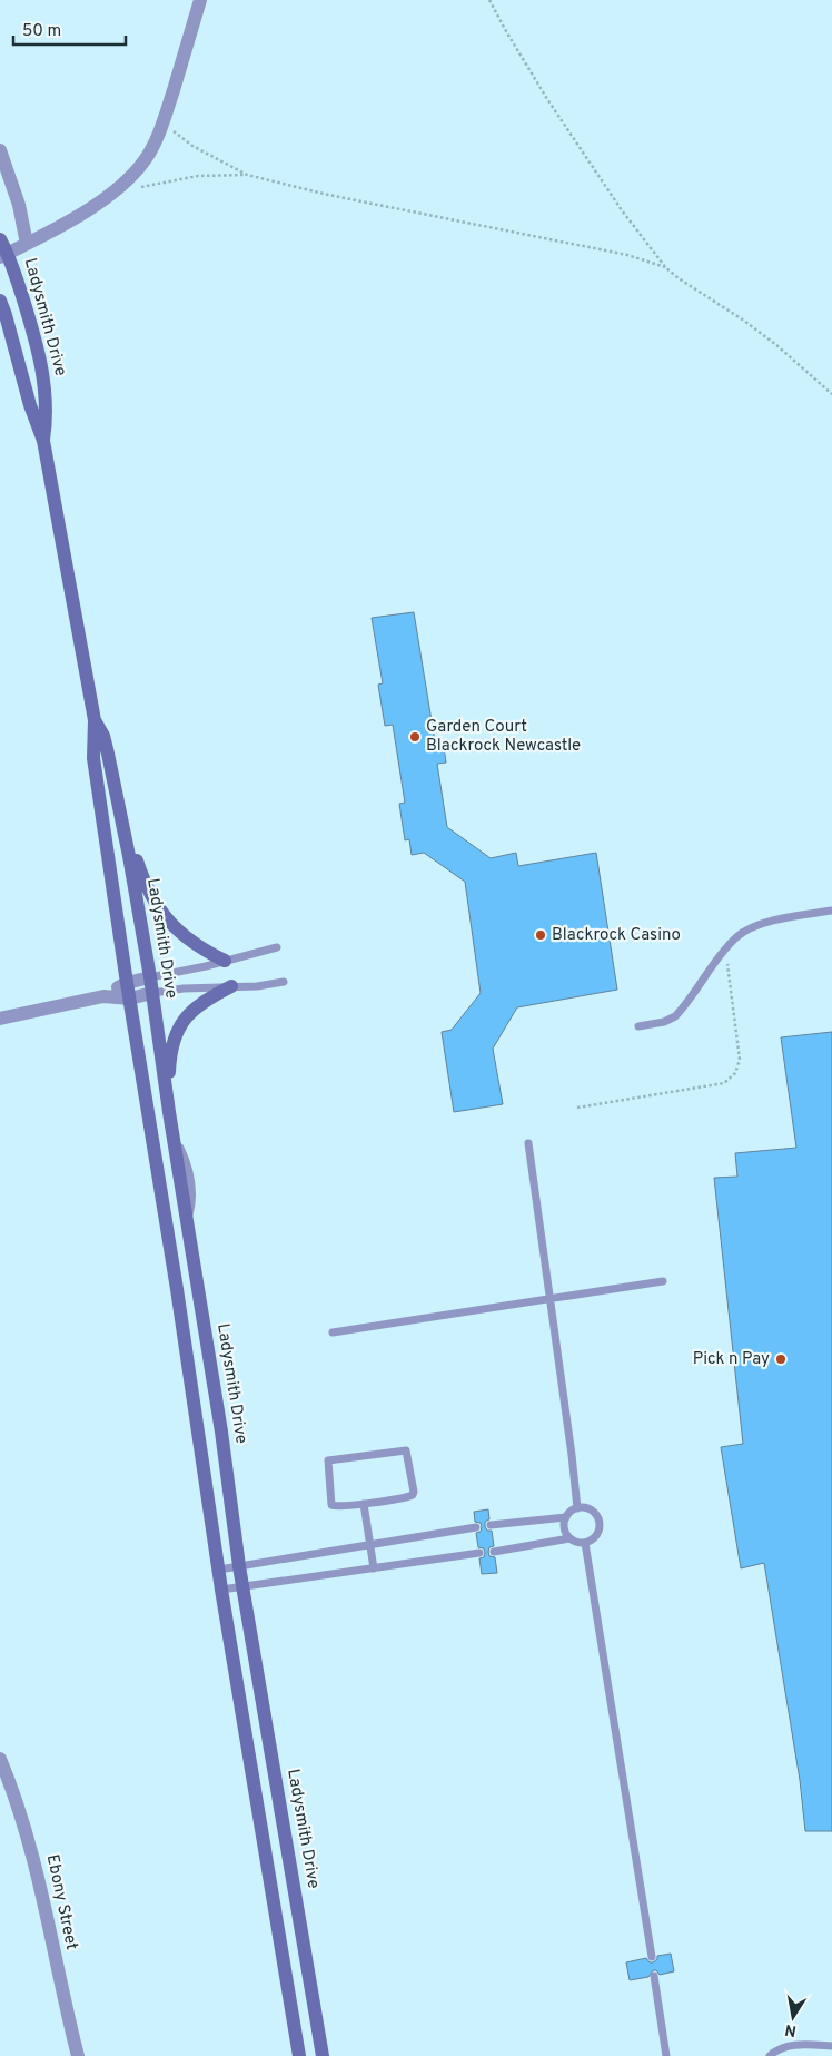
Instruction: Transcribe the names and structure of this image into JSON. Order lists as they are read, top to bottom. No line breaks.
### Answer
{"streets":{"street":["Ladysmith Drive","Ebony Street"]},"places":["Garden Court Blackrock Newcastle","Blackrock Casino","Pick n Pay"],"scale_bar":"50 m","north":"bottom"}
